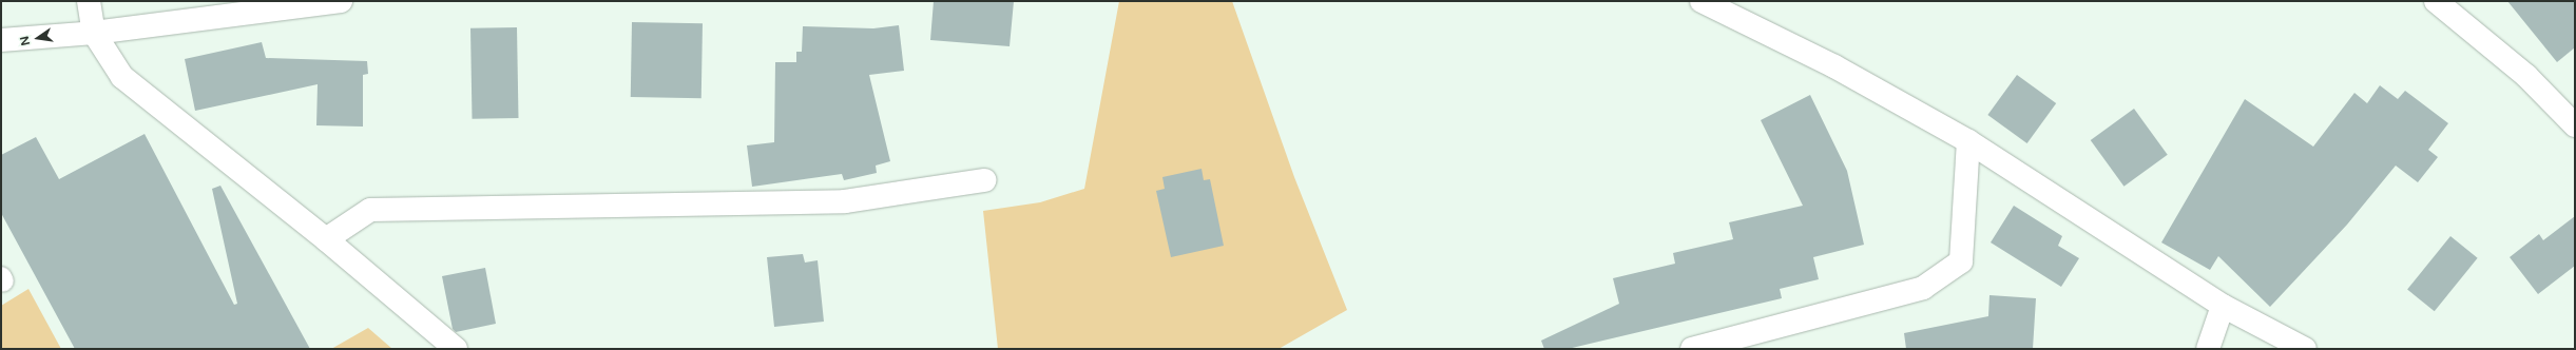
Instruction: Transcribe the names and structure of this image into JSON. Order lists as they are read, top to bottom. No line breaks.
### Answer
{"north":"left"}
